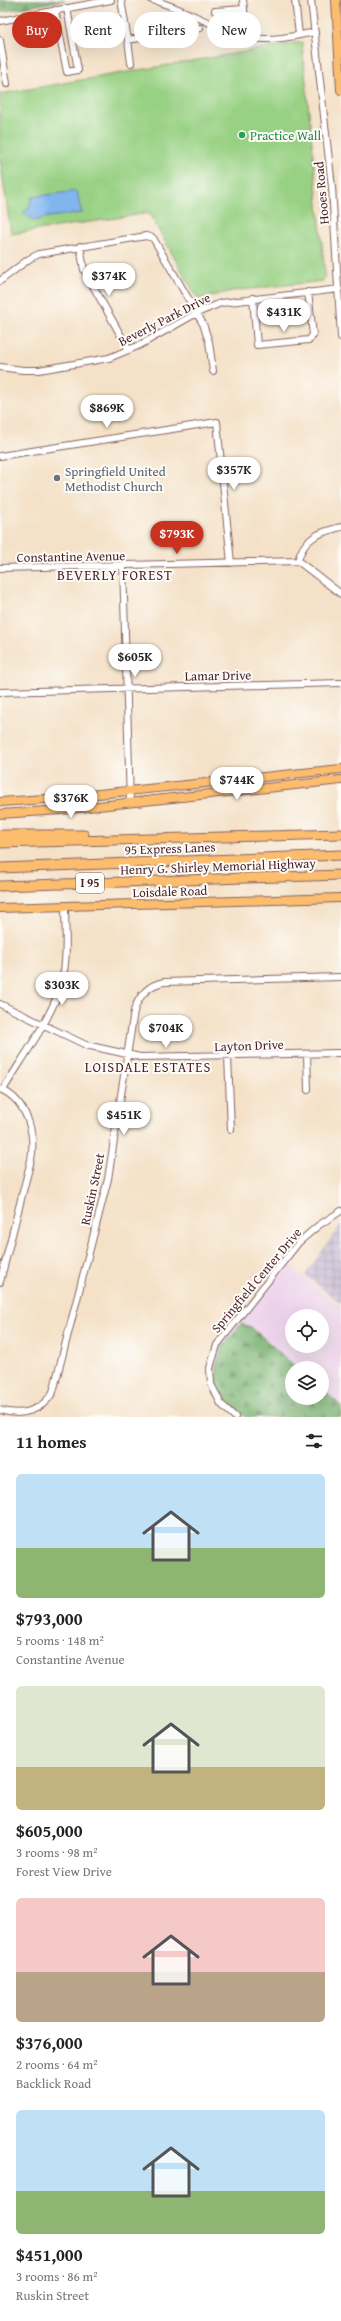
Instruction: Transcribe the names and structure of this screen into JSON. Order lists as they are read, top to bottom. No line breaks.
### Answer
{"streets":{"highway":["95 Express Lanes","Henry G. Shirley Memorial Highway","I 95"],"main road":["Loisdale Road"],"street":["Hooes Road","Beverly Park Drive","Constantine Avenue","Lamar Drive","Layton Drive","Ruskin Street","Springfield Center Drive"]},"crossings":[["Hooes Road","Beverly Park Drive"],["Layton Drive","Ruskin Street"]],"districts":["BEVERLY FOREST","LOISDALE ESTATES"],"places":["Practice Wall","Springfield United Methodist Church"],"page":{"chip":["Buy","Rent","Filters","New"],"price":["$374K","$431K","$869K","$357K","$793K","$605K","$744K","$376K","$303K","$704K","$451K"],"heading":"11 homes","list":[{"name":"$793,000","note":"5 rooms · 148 m² · Constantine Avenue"},{"name":"$605,000","note":"3 rooms · 98 m² · Forest View Drive"},{"name":"$376,000","note":"2 rooms · 64 m² · Backlick Road"},{"name":"$451,000","note":"3 rooms · 86 m² · Ruskin Street"}]}}
